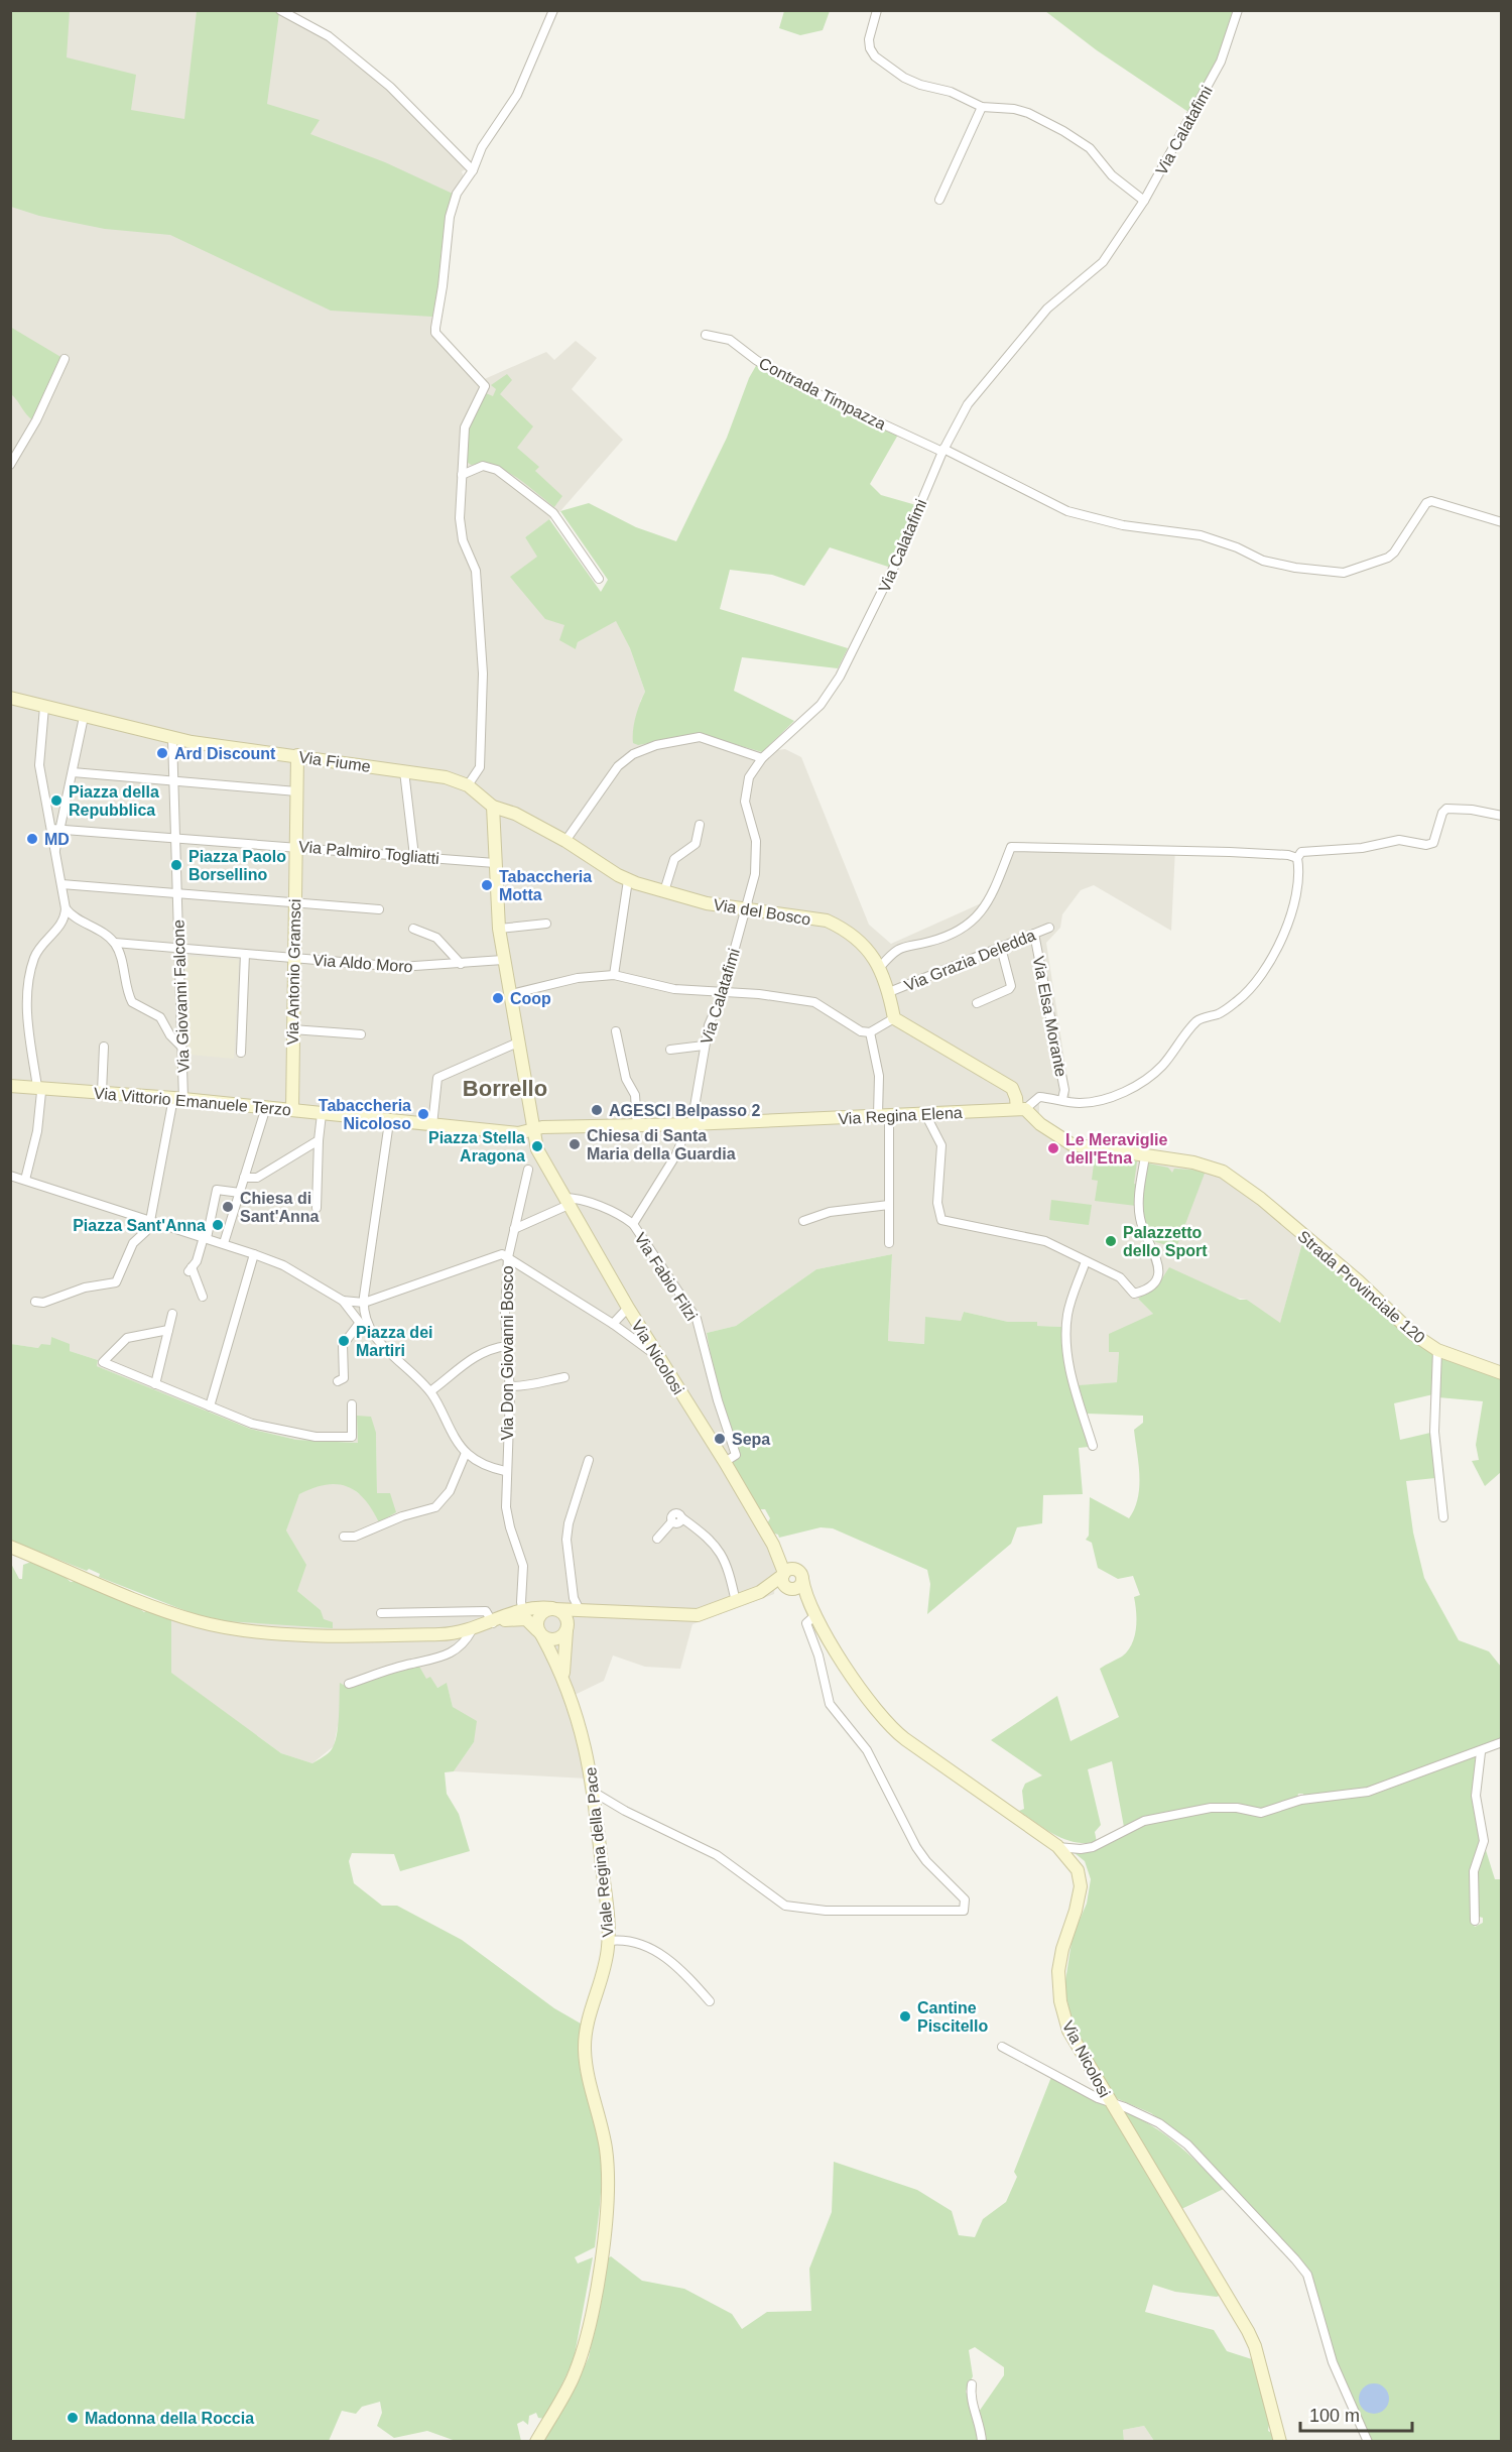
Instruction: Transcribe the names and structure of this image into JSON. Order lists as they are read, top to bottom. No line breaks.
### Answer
{"streets":{"street":["Via Calatafimi","Contrada Timpazza","Via Fiume","Via Palmiro Togliatti","Via del Bosco","Via Grazia Deledda","Via Aldo Moro","Via Antonio Gramsci","Via Giovanni Falcone","Via Elsa Morante","Via Vittorio Emanuele Terzo","Via Regina Elena","Via Fabio Filzi","Strada Provinciale 120","Via Don Giovanni Bosco","Via Nicolosi","Viale Regina della Pace"]},"crossings":[["Via Calatafimi","Contrada Timpazza"],["Via Calatafimi","Via del Bosco"],["Via Calatafimi","Via Regina Elena"],["Via Calatafimi","Via Fabio Filzi"],["Via Fiume","Via del Bosco"],["Via Fiume","Via Antonio Gramsci"],["Via Palmiro Togliatti","Via Antonio Gramsci"],["Via Palmiro Togliatti","Via Giovanni Falcone"],["Via del Bosco","Via Grazia Deledda"],["Via Grazia Deledda","Via Elsa Morante"],["Via Aldo Moro","Via Antonio Gramsci"],["Via Aldo Moro","Via Giovanni Falcone"],["Via Antonio Gramsci","Via Vittorio Emanuele Terzo"],["Via Giovanni Falcone","Via Vittorio Emanuele Terzo"],["Via Vittorio Emanuele Terzo","Via Regina Elena"],["Via Fabio Filzi","Via Nicolosi"]],"districts":["Borrello"],"places":["Ard Discount","Piazza della Repubblica","MD","Piazza Paolo Borsellino","Tabaccheria Motta","Coop","AGESCI Belpasso 2","Tabaccheria Nicoloso","Chiesa di Santa Maria della Guardia","Piazza Stella Aragona","Le Meraviglie dell'Etna","Chiesa di Sant'Anna","Piazza Sant'Anna","Palazzetto dello Sport","Piazza dei Martiri","Sepa","Cantine Piscitello","Madonna della Roccia"],"scale_bar":"100 m"}
